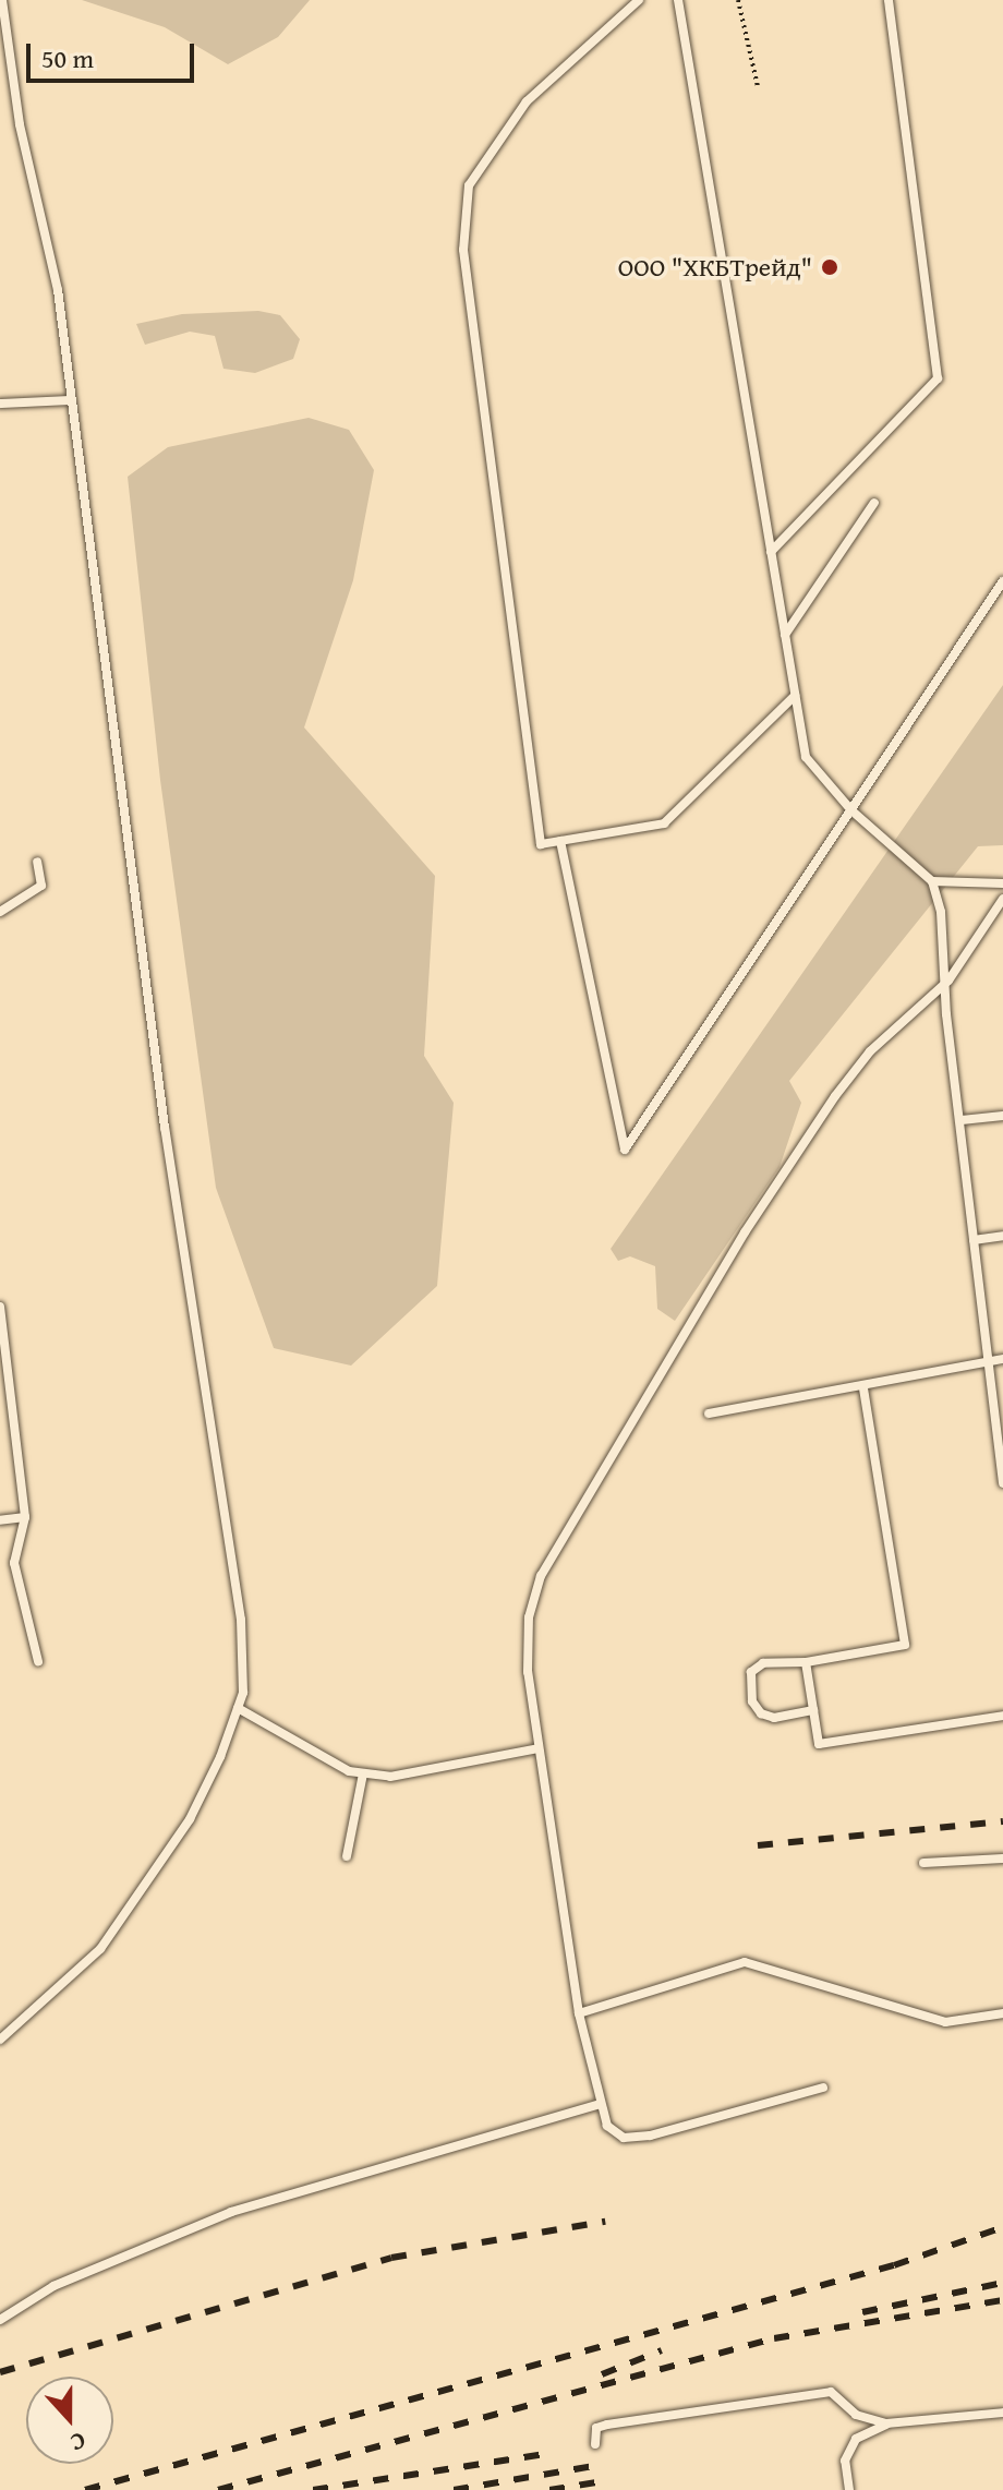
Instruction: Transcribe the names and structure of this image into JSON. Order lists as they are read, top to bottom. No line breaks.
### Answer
{"places":["ООО \"ХКБТрейд\""],"scale_bar":"50 m","north":"bottom"}
